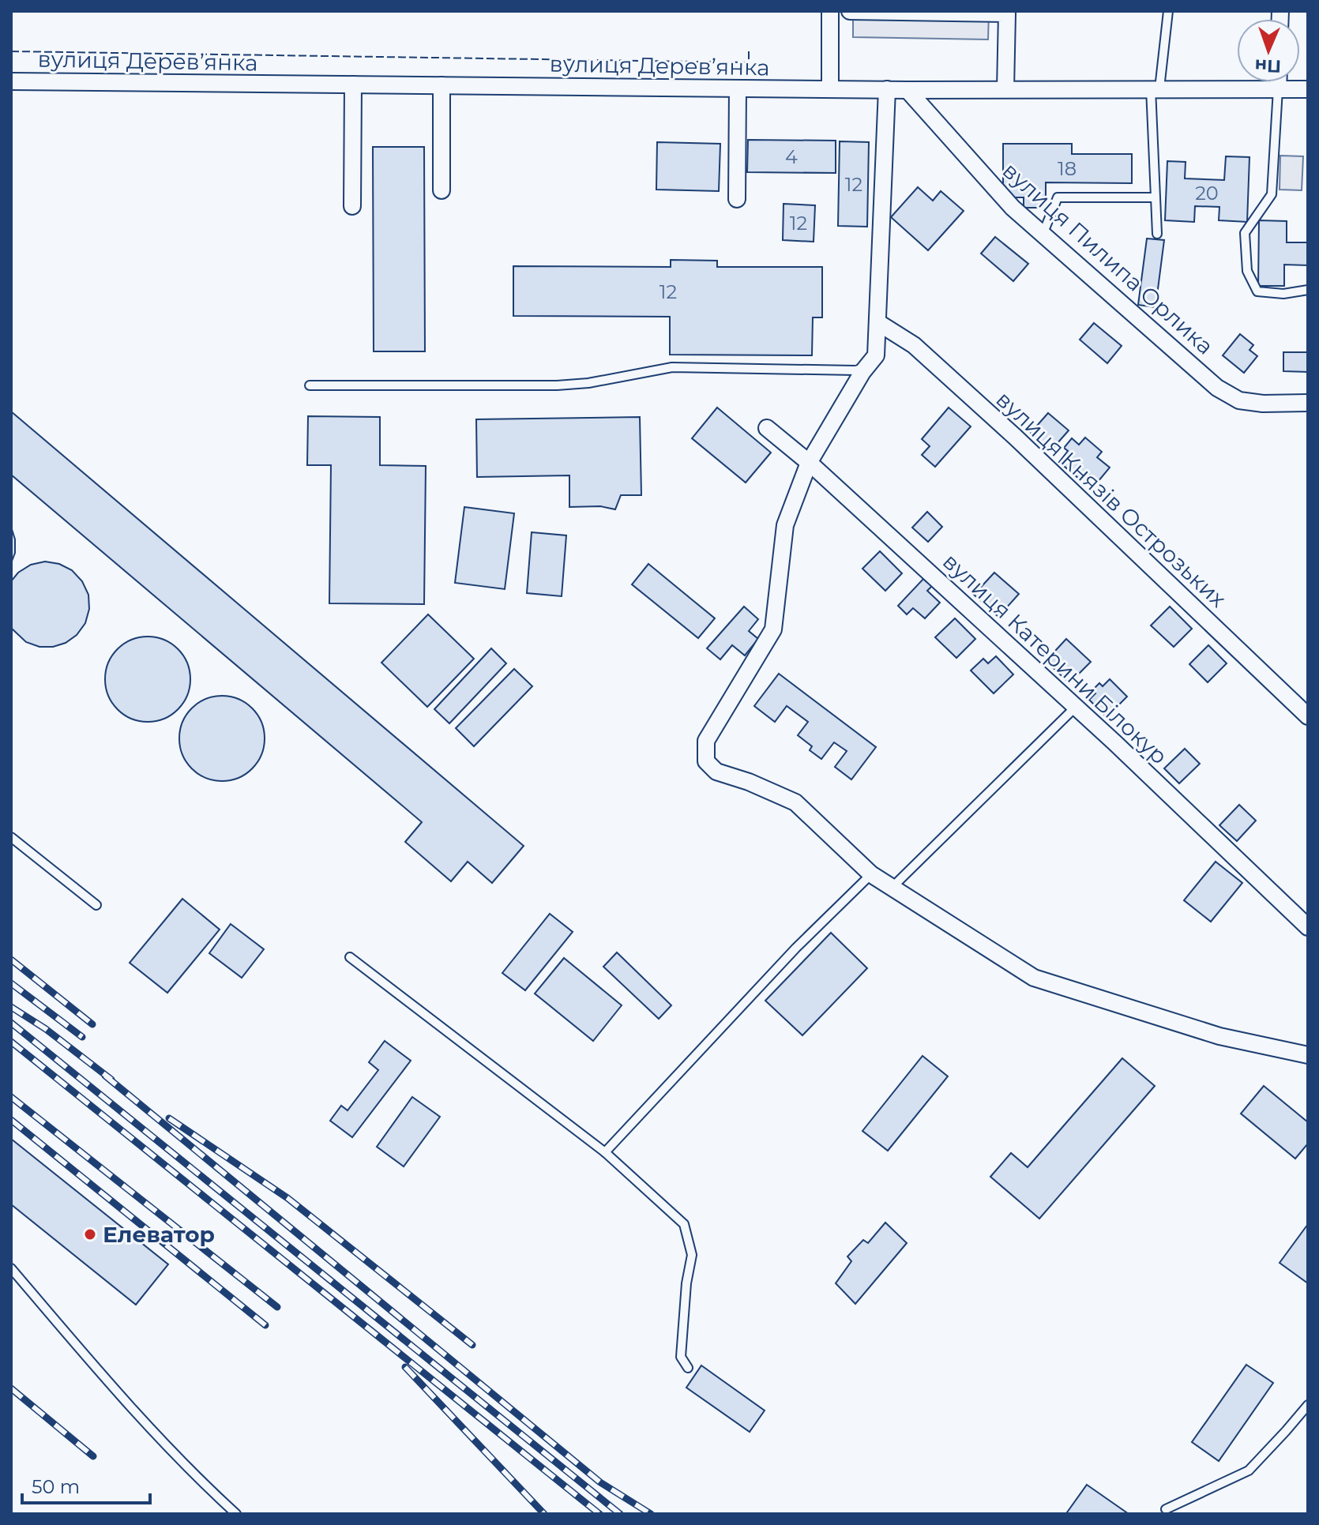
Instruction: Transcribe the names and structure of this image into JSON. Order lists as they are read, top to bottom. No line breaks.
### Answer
{"streets":{"street":["вулиця Деревʼянка","вулиця Пилипа Орлика","вулиця Князів Острозьких","вулиця Катерини Білокур"]},"crossings":[["вулиця Деревʼянка","вулиця Пилипа Орлика"]],"places":["Елеватор"],"house_numbers":["4","18","12","20","12","12"],"scale_bar":"50 m","north":"bottom"}
